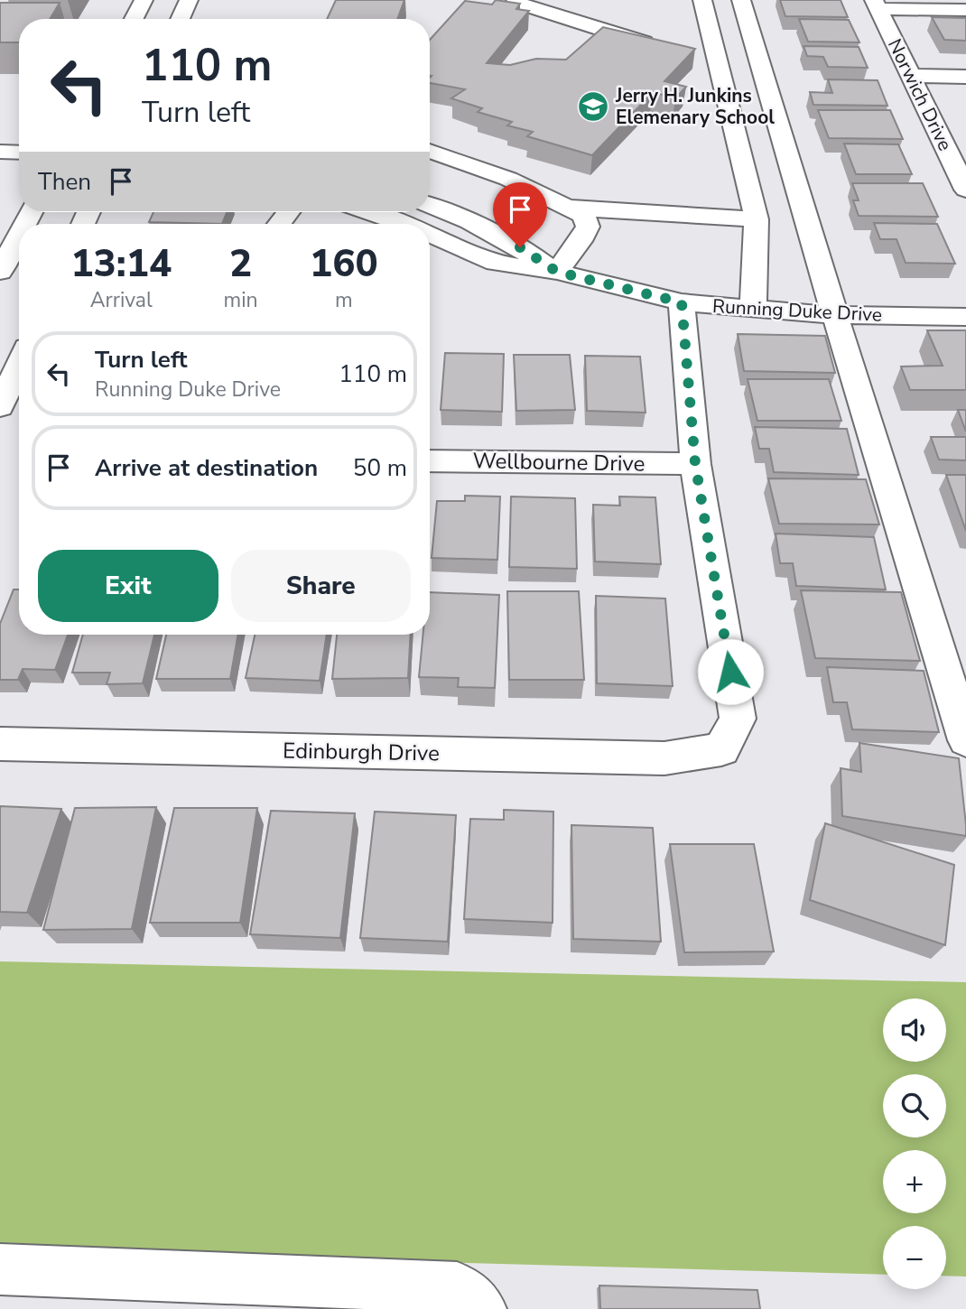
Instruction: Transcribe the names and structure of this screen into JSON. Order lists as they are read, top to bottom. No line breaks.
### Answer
{"streets":{"street":["Norwich Drive","Running Duke Drive","Wellbourne Drive","Edinburgh Drive"]},"crossings":[["Wellbourne Drive","Edinburgh Drive"]],"places":{"school or university":["Jerry H. Junkins Elemenary School"]},"page":{"turn":["110 m","Turn left"],"then":"Then","eta":["13:14","Arrival","2","min","160","m"],"list":[{"name":"Turn left","note":"Running Duke Drive","value":"110 m"},{"name":"Arrive at destination","value":"50 m"}],"buttons":["Exit","Share"],"map_buttons":["+","−"]}}
